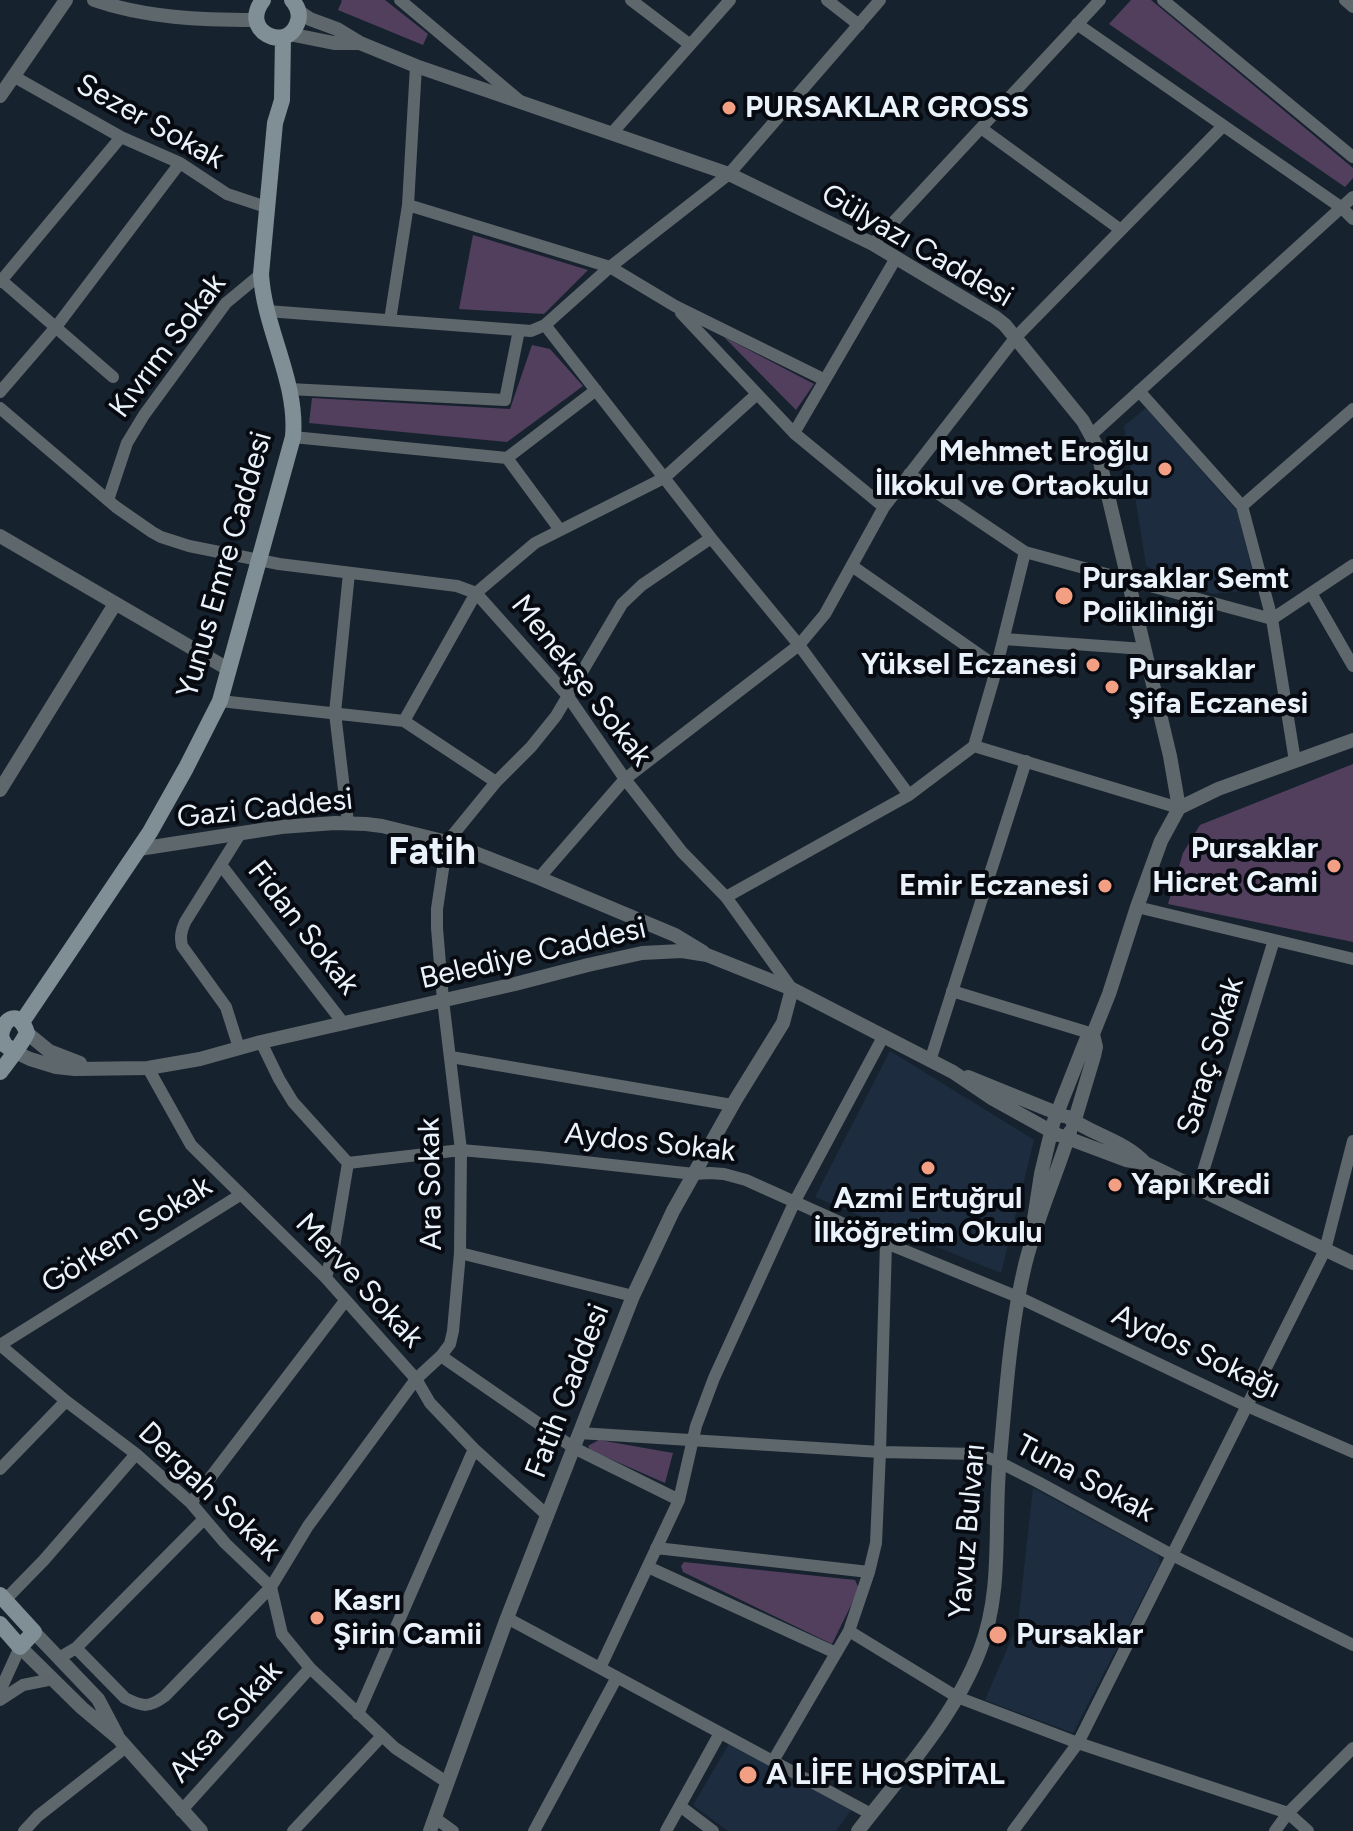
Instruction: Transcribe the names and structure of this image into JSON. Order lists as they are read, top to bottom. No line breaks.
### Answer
{"streets":{"main road":["Yunus Emre Caddesi"],"street":["Sezer Sokak","Gülyazı Caddesi","Kıvrım Sokak","Menekşe Sokak","Gazi Caddesi","Fidan Sokak","Belediye Caddesi","Saraç Sokak","Aydos Sokak","Ara Sokak","Görkem Sokak","Merve Sokak","Aydos Sokağı","Fatih Caddesi","Tuna Sokak","Dergah Sokak","Yavuz Bulvarı","Aksa Sokak"]},"crossings":[["Sezer Sokak","Yunus Emre Caddesi"],["Kıvrım Sokak","Yunus Emre Caddesi"],["Kıvrım Sokak","Menekşe Sokak"],["Yunus Emre Caddesi","Menekşe Sokak"],["Yunus Emre Caddesi","Gazi Caddesi"],["Yunus Emre Caddesi","Belediye Caddesi"],["Menekşe Sokak","Belediye Caddesi"],["Menekşe Sokak","Fatih Caddesi"],["Gazi Caddesi","Belediye Caddesi"],["Gazi Caddesi","Ara Sokak"],["Fidan Sokak","Belediye Caddesi"],["Belediye Caddesi","Saraç Sokak"],["Belediye Caddesi","Ara Sokak"],["Belediye Caddesi","Merve Sokak"],["Belediye Caddesi","Fatih Caddesi"],["Belediye Caddesi","Yavuz Bulvarı"],["Aydos Sokak","Ara Sokak"],["Aydos Sokak","Aydos Sokağı"],["Aydos Sokak","Fatih Caddesi"],["Aydos Sokak","Yavuz Bulvarı"],["Ara Sokak","Merve Sokak"],["Ara Sokak","Dergah Sokak"],["Görkem Sokak","Merve Sokak"],["Görkem Sokak","Dergah Sokak"],["Merve Sokak","Fatih Caddesi"],["Aydos Sokağı","Yavuz Bulvarı"],["Fatih Caddesi","Tuna Sokak"],["Fatih Caddesi","Dergah Sokak"],["Tuna Sokak","Yavuz Bulvarı"],["Dergah Sokak","Aksa Sokak"]],"districts":["Fatih"],"places":["PURSAKLAR GROSS","Mehmet Eroğlu İlkokul ve Ortaokulu","Pursaklar Semt Polikliniği","Yüksel Eczanesi","Pursaklar Şifa Eczanesi","Pursaklar Hicret Cami","Emir Eczanesi","Azmi Ertuğrul İlköğretim Okulu","Yapı Kredi","Kasrı Şirin Camii","Pursaklar","A LİFE HOSPİTAL"]}
